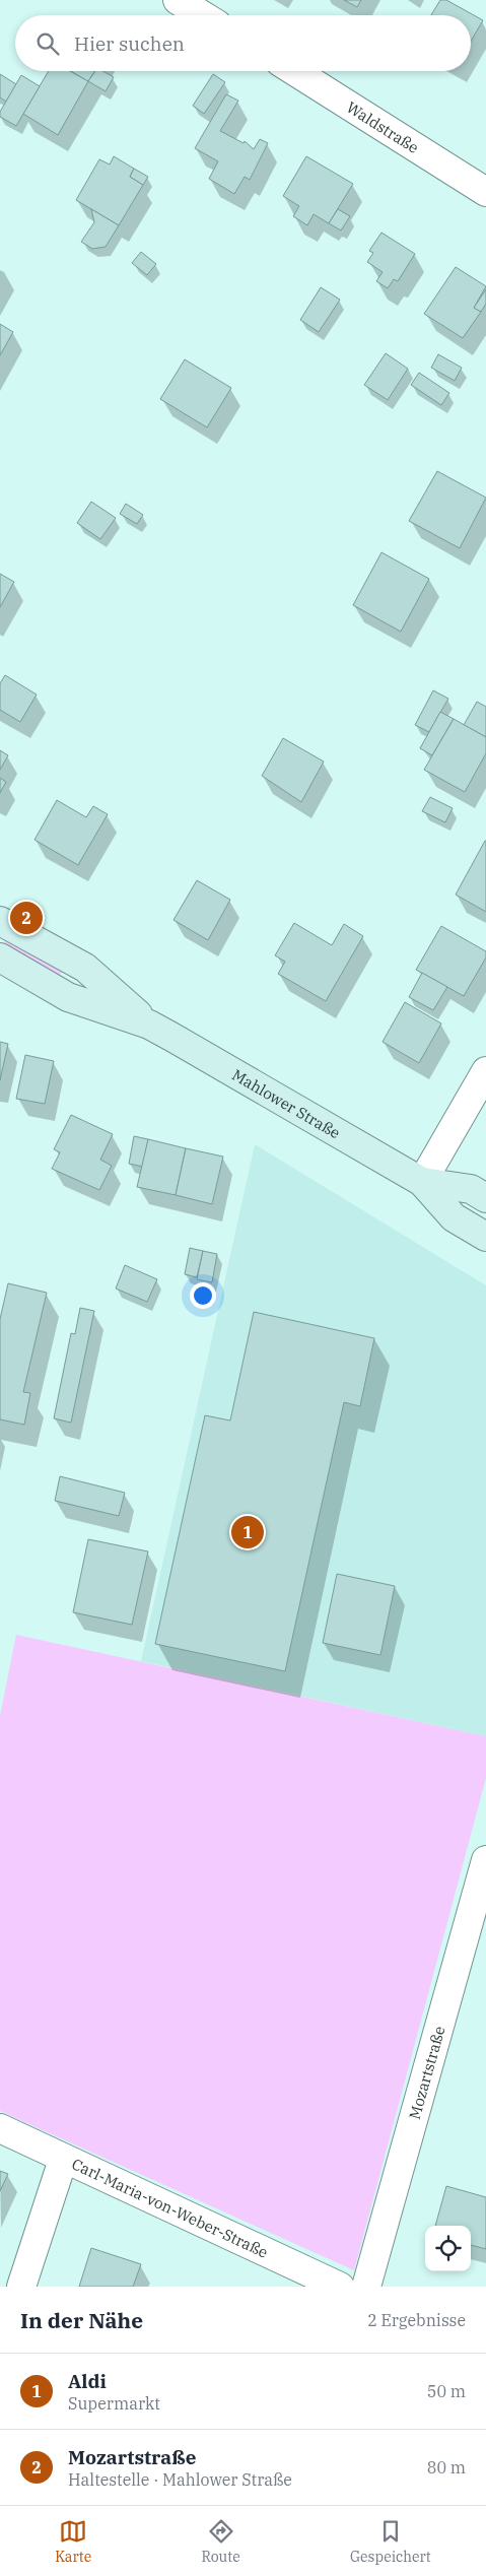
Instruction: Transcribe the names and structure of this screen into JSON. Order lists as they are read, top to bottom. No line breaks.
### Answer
{"streets":{"main road":["Mahlower Straße"],"street":["Waldstraße","Mozartstraße","Carl-Maria-von-Weber-Straße"]},"page":{"search":"Hier suchen","pins":["2","1"],"heading":["In der Nähe","2 Ergebnisse"],"list":[{"mark":"1","name":"Aldi","note":"Supermarkt","value":"50 m"},{"mark":"2","name":"Mozartstraße","note":"Haltestelle · Mahlower Straße","value":"80 m"}],"nav":["Karte","Route","Gespeichert"]}}
